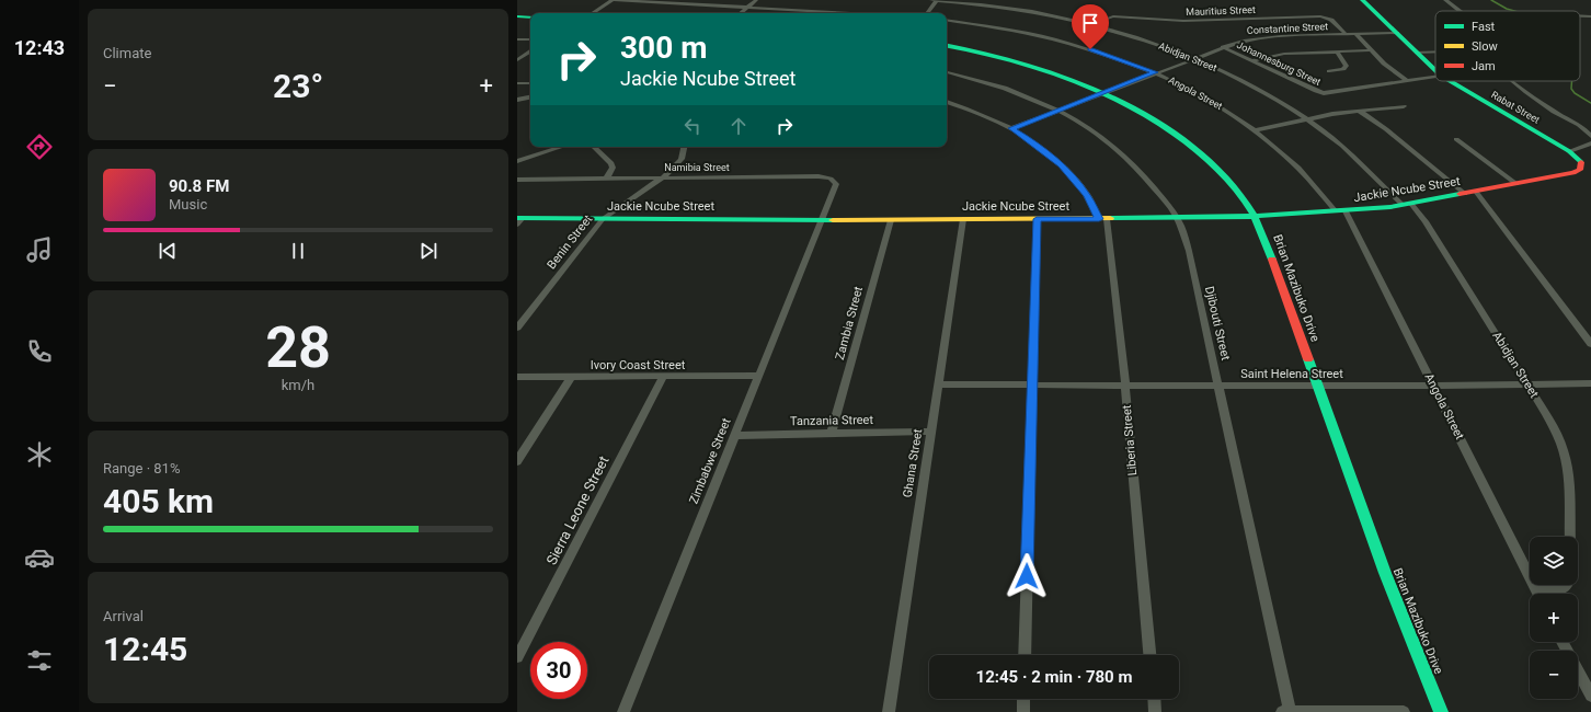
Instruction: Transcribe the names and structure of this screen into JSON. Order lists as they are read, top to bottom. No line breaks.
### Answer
{"streets":{"street":["Mauritius Street","Constantine Street","Abidjan Street","Johannesburg Street","Angola Street","Rabat Street","Namibia Street","Jackie Ncube Street","Benin Street","Brian Mazibuko Drive","Zambia Street","Djibouti Street","Ivory Coast Street","Saint Helena Street","Tanzania Street","Liberia Street","Zimbabwe Street","Ghana Street","Sierra Leone Street"]},"crossings":[["Mauritius Street","Constantine Street"],["Mauritius Street","Abidjan Street"],["Constantine Street","Abidjan Street"],["Constantine Street","Johannesburg Street"],["Constantine Street","Angola Street"],["Constantine Street","Rabat Street"],["Constantine Street","Brian Mazibuko Drive"],["Constantine Street","Djibouti Street"],["Constantine Street","Liberia Street"],["Abidjan Street","Jackie Ncube Street"],["Abidjan Street","Saint Helena Street"],["Angola Street","Jackie Ncube Street"],["Angola Street","Saint Helena Street"],["Rabat Street","Jackie Ncube Street"],["Namibia Street","Jackie Ncube Street"],["Namibia Street","Benin Street"],["Namibia Street","Zimbabwe Street"],["Jackie Ncube Street","Benin Street"],["Jackie Ncube Street","Brian Mazibuko Drive"],["Jackie Ncube Street","Zambia Street"],["Jackie Ncube Street","Djibouti Street"],["Jackie Ncube Street","Liberia Street"],["Jackie Ncube Street","Zimbabwe Street"],["Jackie Ncube Street","Ghana Street"],["Brian Mazibuko Drive","Saint Helena Street"],["Zambia Street","Tanzania Street"],["Djibouti Street","Saint Helena Street"],["Ivory Coast Street","Zimbabwe Street"],["Ivory Coast Street","Sierra Leone Street"],["Saint Helena Street","Liberia Street"],["Saint Helena Street","Ghana Street"],["Tanzania Street","Zimbabwe Street"],["Tanzania Street","Ghana Street"]],"legend":["Fast","Slow","Jam"],"page":{"tabs":"12:43","tile":["Climate",["28","km/h"],["Range · 81%","405 km"],["Arrival","12:45"]],"turn":["300 m","Jackie Ncube Street"],"heat":["−","23°","+"],"song":["90.8 FM","Music"],"map_buttons":["+","−"],"limit":"30","trip":"12:45 · 2 min · 780 m"}}
